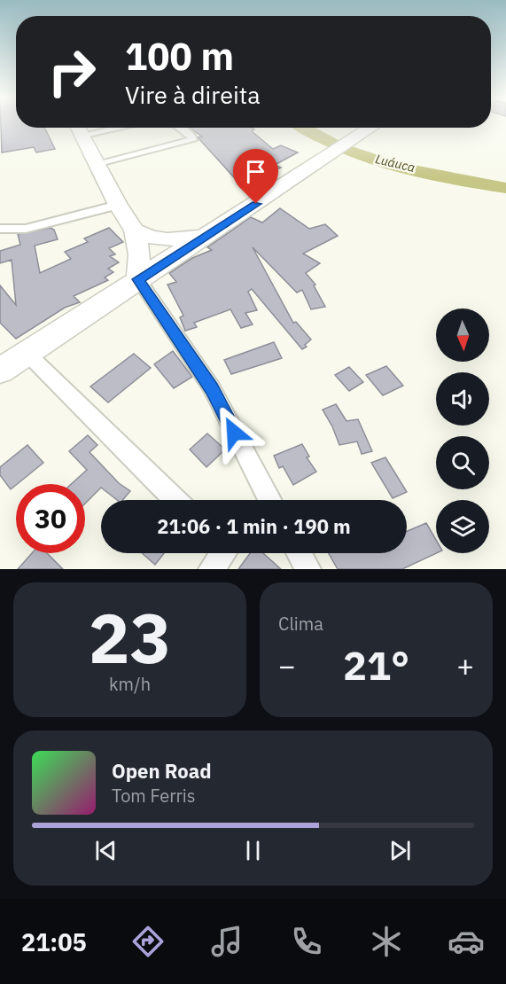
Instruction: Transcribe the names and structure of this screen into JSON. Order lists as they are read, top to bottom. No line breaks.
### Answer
{"water":["Luáuca"],"north":"bottom","page":{"turn":["100 m","Vire à direita"],"limit":"30","trip":"21:06 · 1 min · 190 m","tile":[["23","km/h"],"Clima"],"heat":["−","21°","+"],"song":["Open Road","Tom Ferris"],"tabs":"21:05"}}
